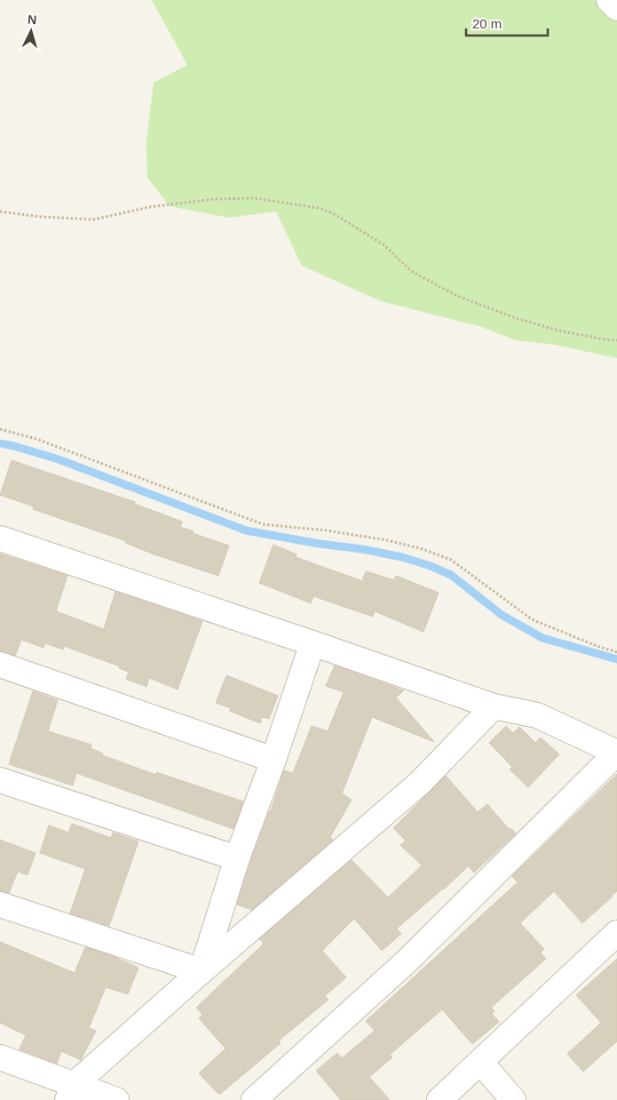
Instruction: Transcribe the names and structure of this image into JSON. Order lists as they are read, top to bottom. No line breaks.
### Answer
{"scale_bar":"20 m","north":"top"}
